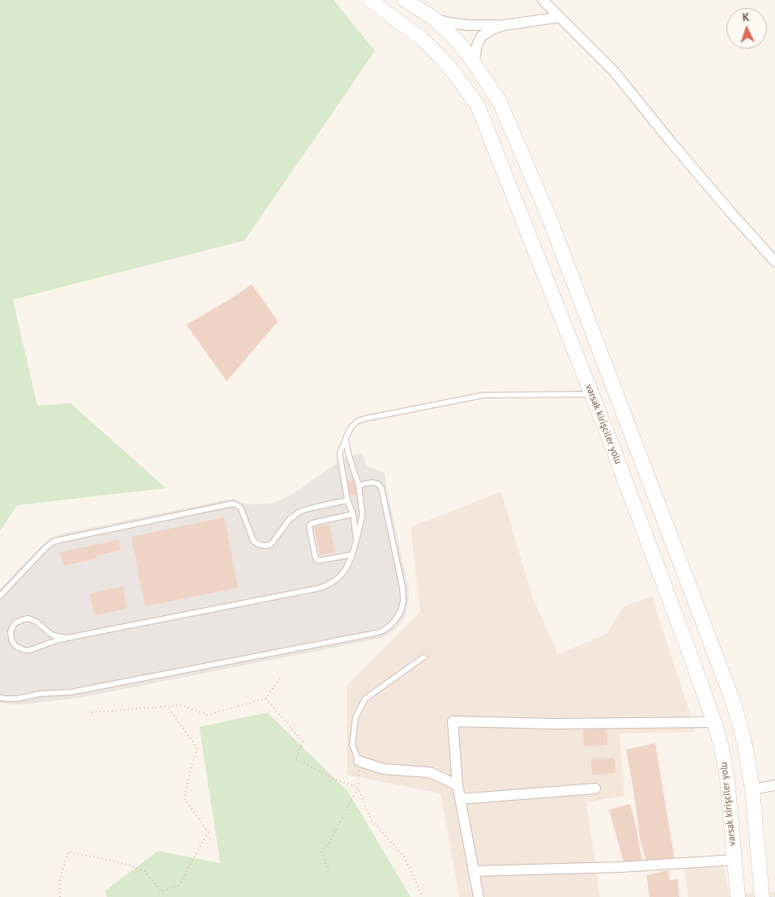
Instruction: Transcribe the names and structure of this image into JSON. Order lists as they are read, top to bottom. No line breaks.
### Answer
{"streets":{"street":["varsak kirişciler yolu"]},"north":"top"}
